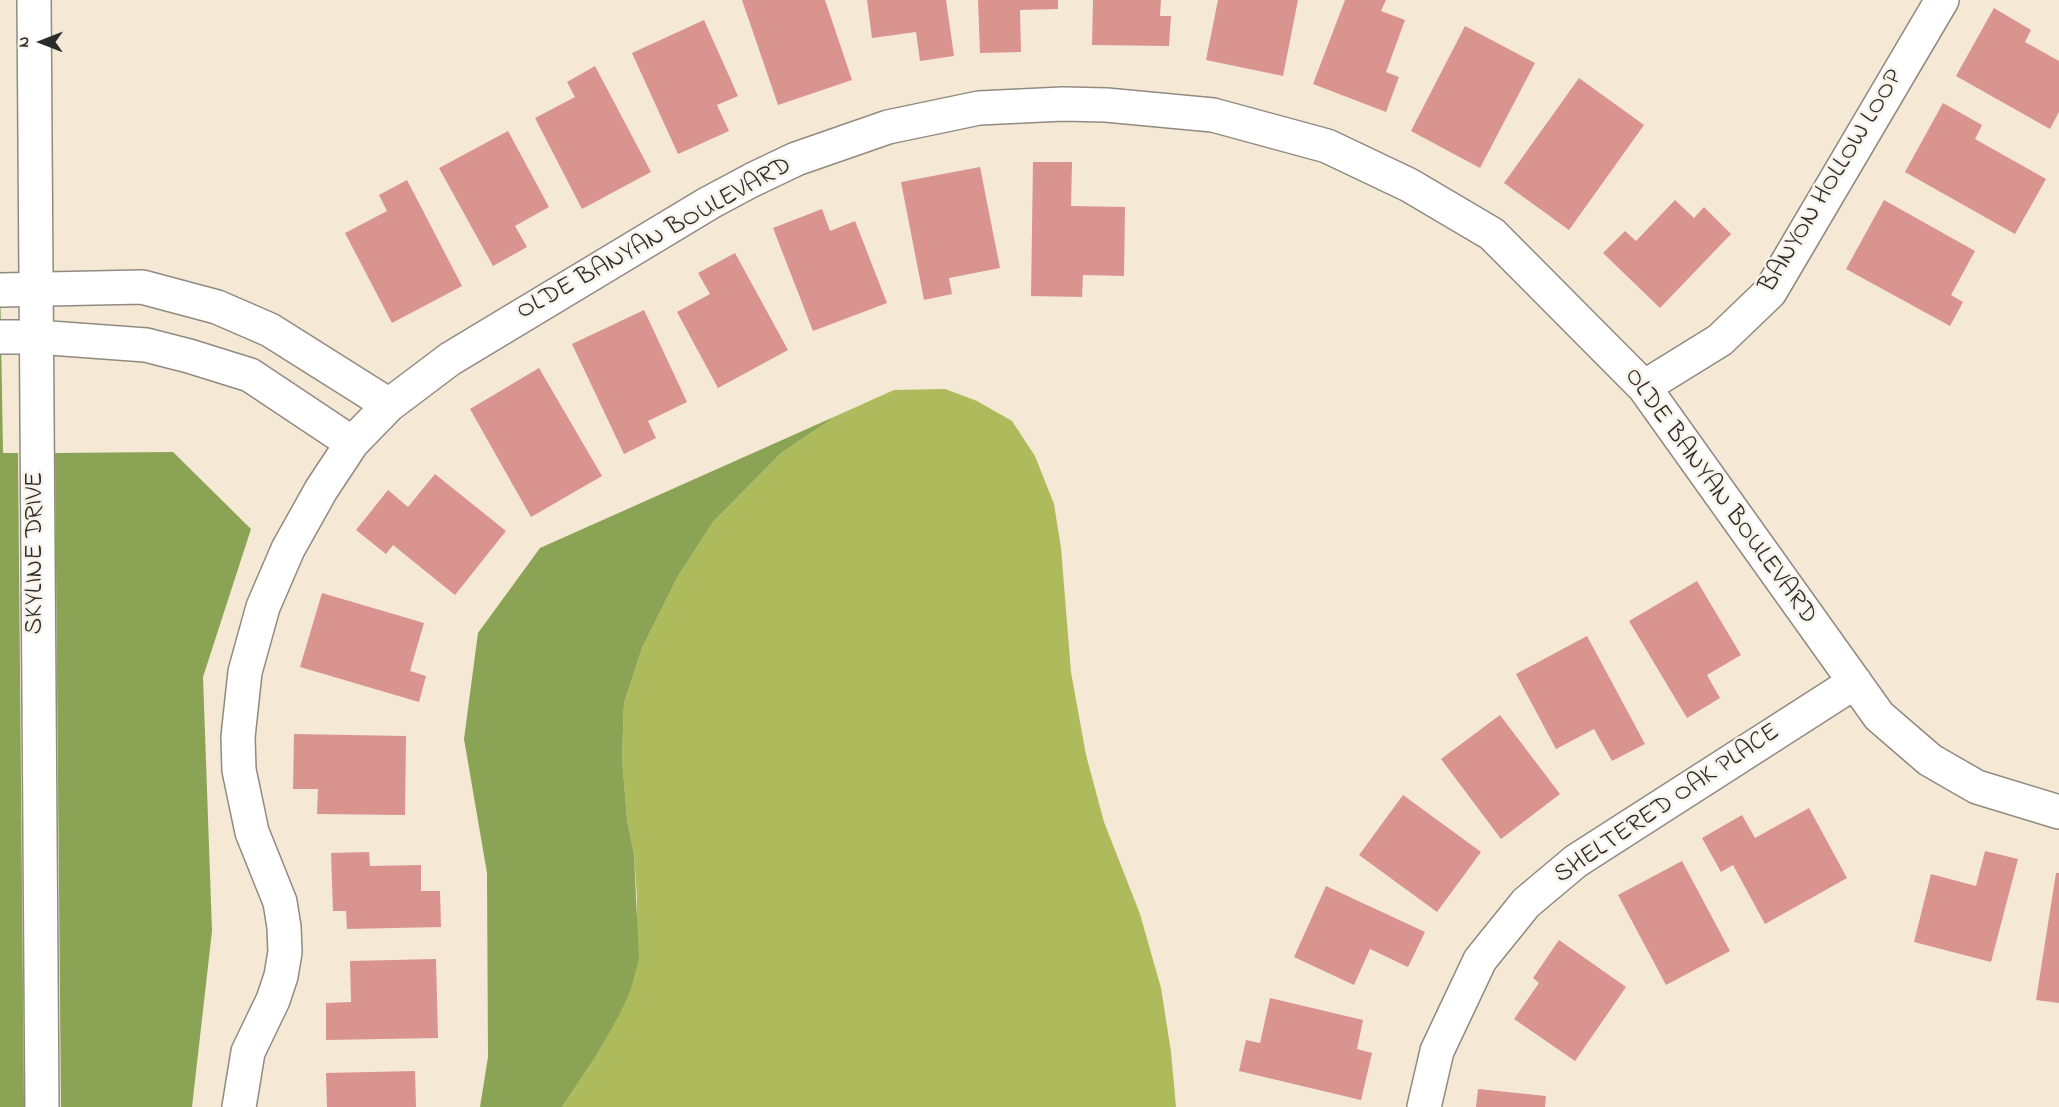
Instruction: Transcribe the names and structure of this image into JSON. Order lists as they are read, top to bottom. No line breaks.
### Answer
{"streets":{"street":["BANYON HOLLOW LOOP","OLDE BANYAN BOULEVARD","SKYLINE DRIVE","SHELTERED OAK PLACE"]},"crossings":[["BANYON HOLLOW LOOP","OLDE BANYAN BOULEVARD"],["OLDE BANYAN BOULEVARD","SHELTERED OAK PLACE"]],"north":"left"}
